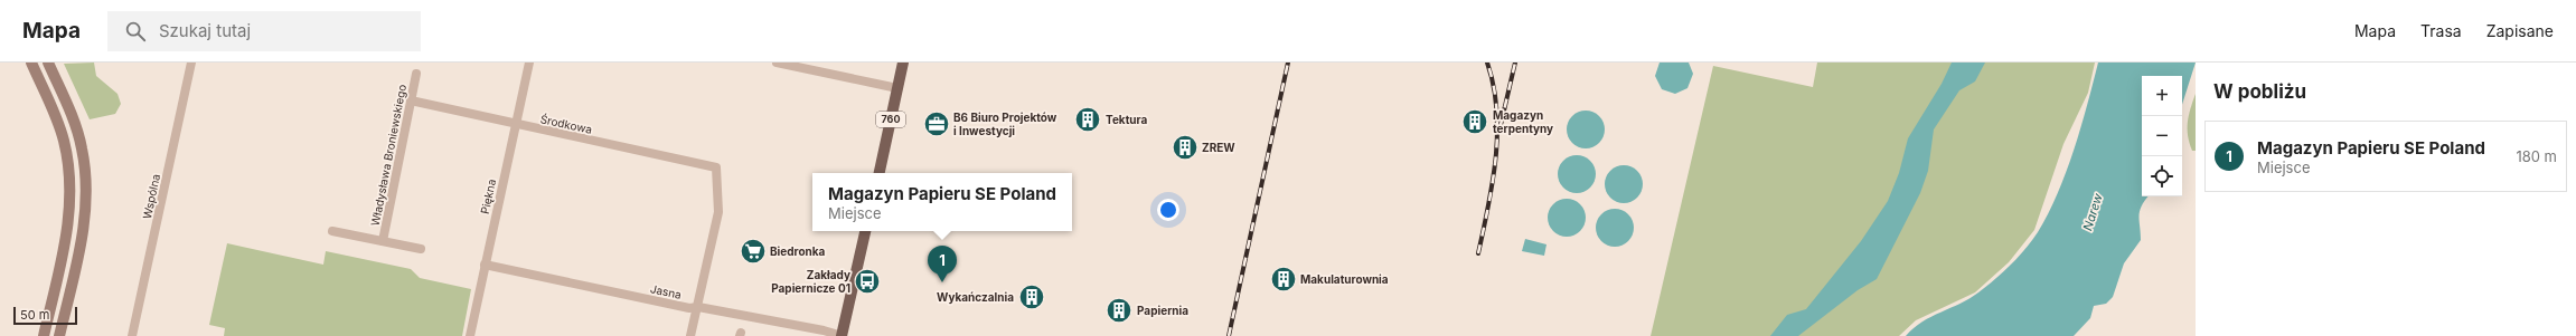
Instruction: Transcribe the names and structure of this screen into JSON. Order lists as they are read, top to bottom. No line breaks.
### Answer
{"streets":{"main road":["760"],"street":["Środkowa","Władysława Broniewskiego","Wspólna","Piękna","Jasna"]},"crossings":[["Środkowa","Władysława Broniewskiego"],["Środkowa","Piękna"],["Środkowa","Jasna"],["Piękna","Jasna"]],"water":["Narew"],"places":{"building":["Tektura","Magazyn terpentyny","ZREW","Makulaturownia","Wykańczalnia","Papiernia"],"office":["B6 Biuro Projektów i Inwestycji"],"supermarket":["Biedronka"],"bus stop":["Zakłady Papiernicze 01"]},"scale_bar":"50 m","page":{"header":"Mapa","search":"Szukaj tutaj","nav":["Mapa","Trasa","Zapisane"],"heading":"W pobliżu","map_buttons":["+","−"],"list":[{"mark":"1","name":"Magazyn Papieru SE Poland","note":"Miejsce","value":"180 m"}],"popup":["Magazyn Papieru SE Poland","Miejsce"],"pins":"1","scale":"50 m"}}
